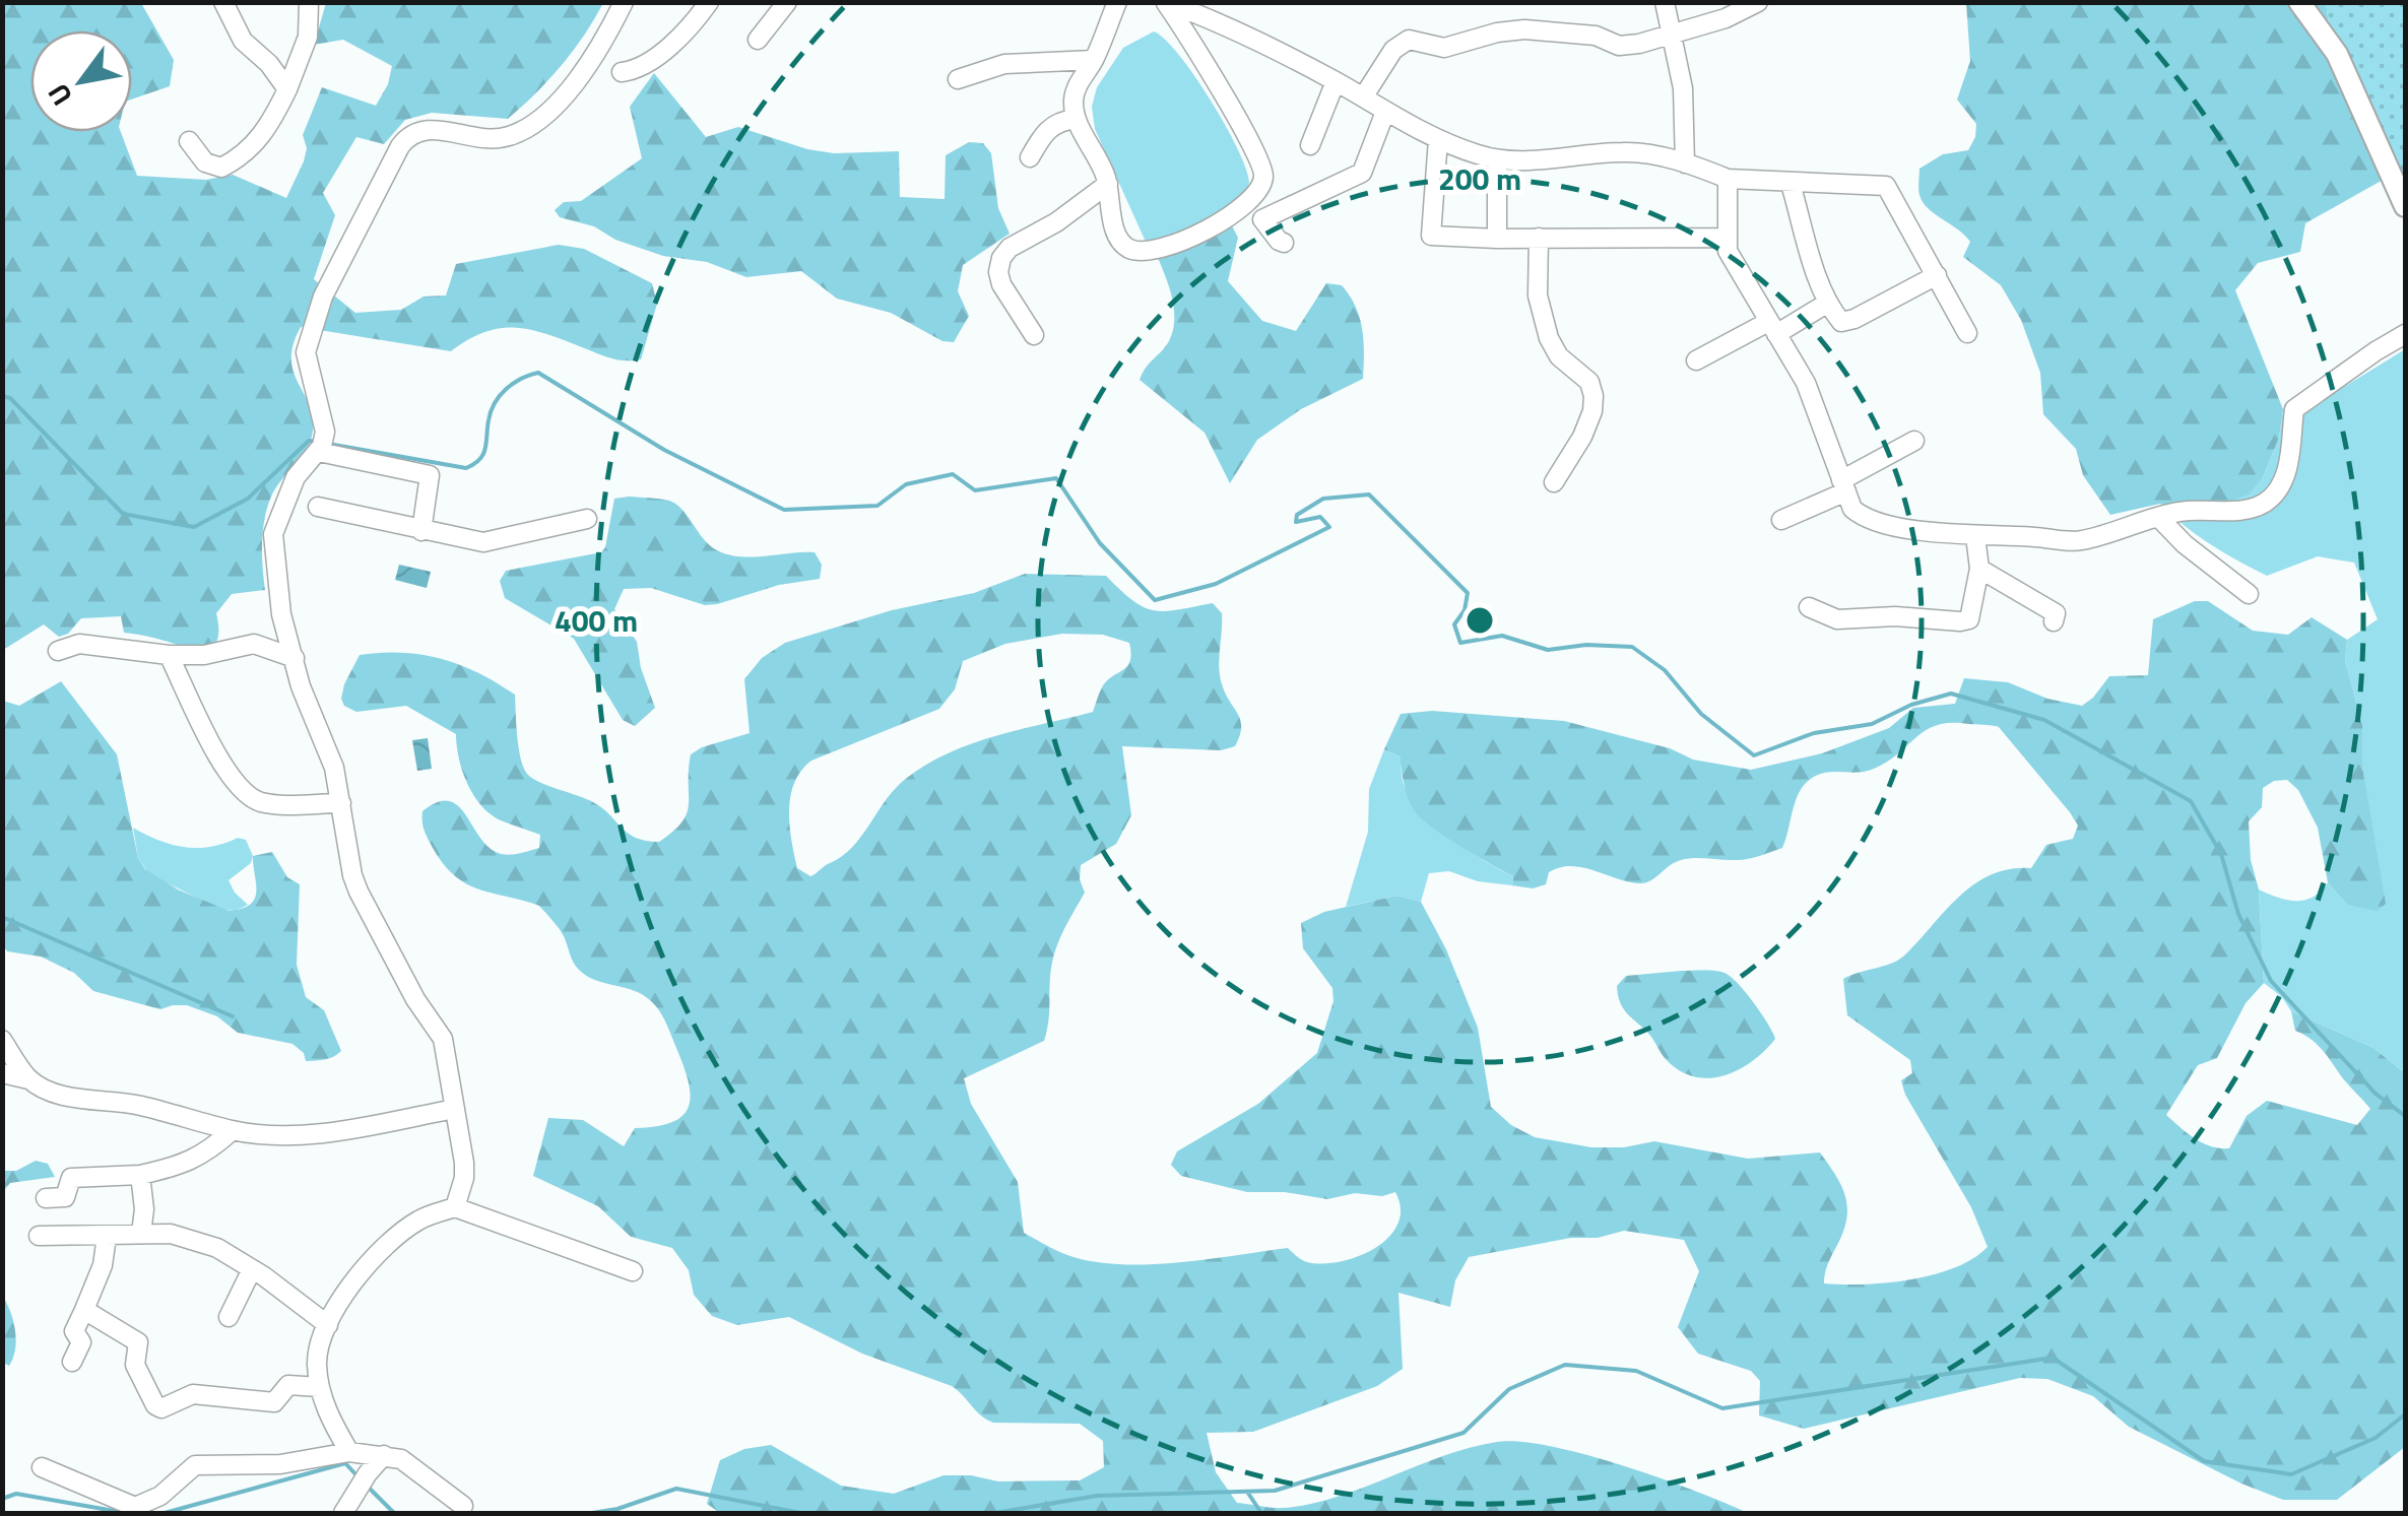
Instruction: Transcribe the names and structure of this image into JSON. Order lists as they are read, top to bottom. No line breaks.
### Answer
{"north":"bottom left","rings":["200 m","400 m"]}
